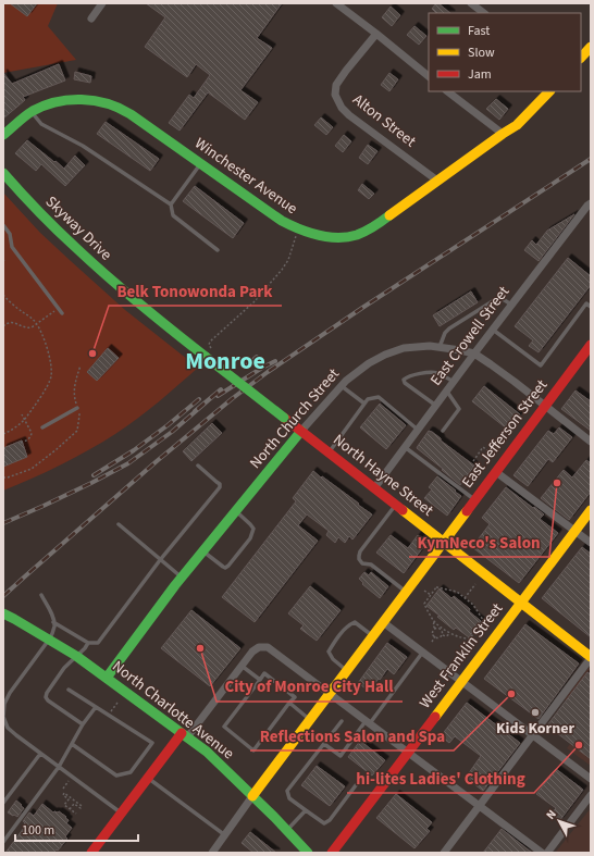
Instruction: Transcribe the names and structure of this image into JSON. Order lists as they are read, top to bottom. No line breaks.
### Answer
{"streets":{"main road":["Winchester Avenue","Skyway Drive","North Church Street","East Jefferson Street","North Hayne Street","West Franklin Street","North Charlotte Avenue"],"street":["Alton Street","East Crowell Street"]},"crossings":[["Alton Street","Winchester Avenue"],["Skyway Drive","North Church Street"],["Skyway Drive","North Hayne Street"],["East Crowell Street","North Church Street"],["East Crowell Street","North Hayne Street"],["North Church Street","East Jefferson Street"],["North Church Street","North Hayne Street"],["North Church Street","North Charlotte Avenue"],["East Jefferson Street","North Hayne Street"],["East Jefferson Street","North Charlotte Avenue"],["North Hayne Street","West Franklin Street"]],"districts":["Monroe"],"places":["Belk Tonowonda Park","KymNeco's Salon","City of Monroe City Hall","Reflections Salon and Spa","Kids Korner","hi-lites Ladies' Clothing"],"legend":["Fast","Slow","Jam"],"scale_bar":"100 m","north":"top left"}
